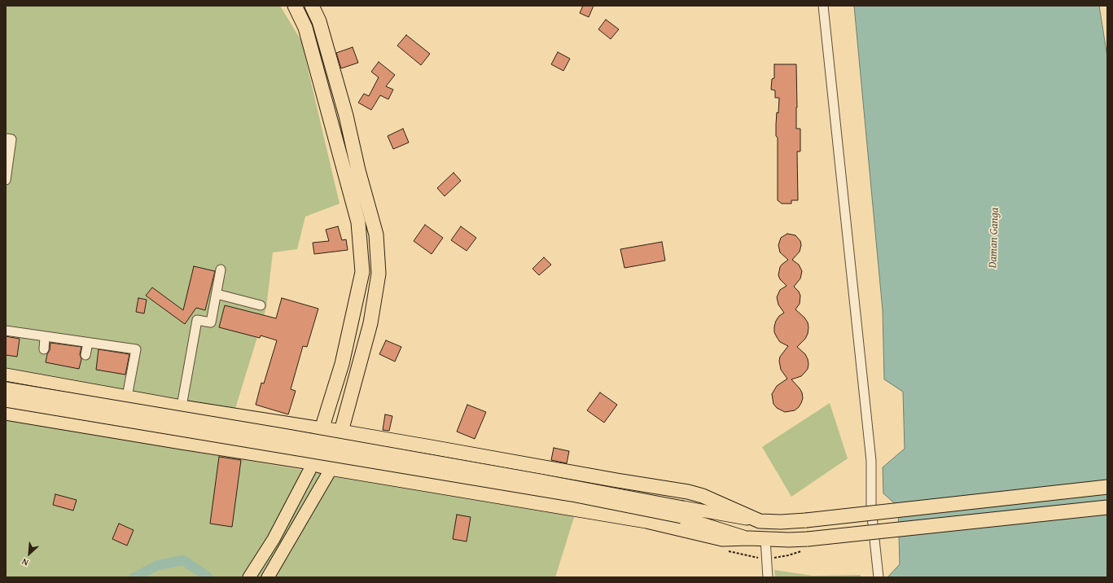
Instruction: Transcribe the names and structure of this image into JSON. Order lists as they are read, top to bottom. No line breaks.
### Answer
{"water":["Daman Ganga"],"north":"bottom left"}
